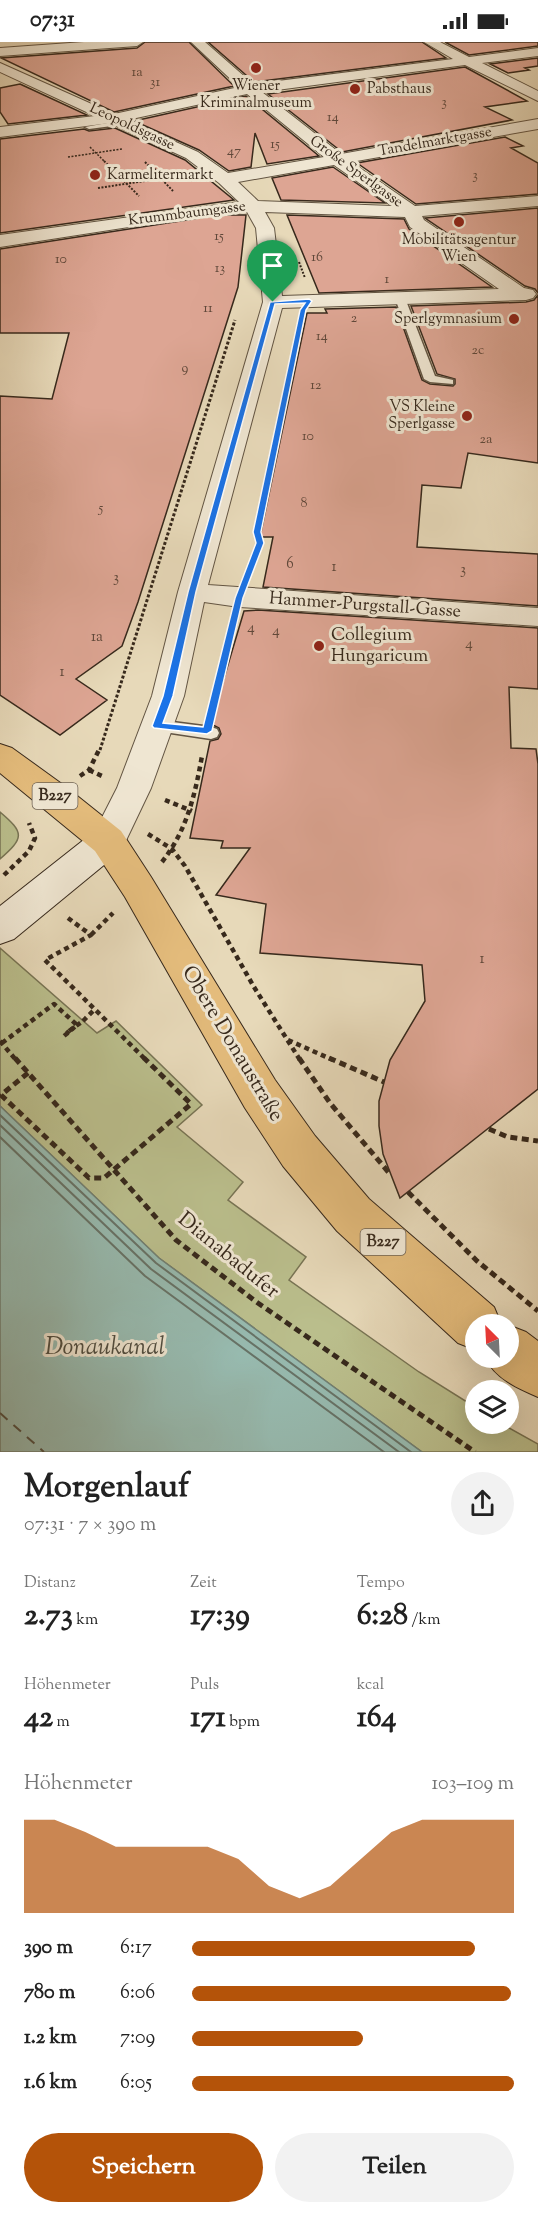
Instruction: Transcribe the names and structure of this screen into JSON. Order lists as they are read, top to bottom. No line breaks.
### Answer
{"streets":{"main road":["B227","Obere Donaustraße"],"street":["Leopoldsgasse","Tandelmarktgasse","Große Sperlgasse","Krummbaumgasse","Hammer-Purgstall-Gasse"],"path":["Dianabadufer"]},"crossings":[["Leopoldsgasse","Tandelmarktgasse"],["Leopoldsgasse","Krummbaumgasse"],["Tandelmarktgasse","Große Sperlgasse"],["Große Sperlgasse","Krummbaumgasse"]],"water":["Donaukanal"],"places":["Wiener Kriminalmuseum","Pabsthaus","Karmelitermarkt","Mobilitätsagentur Wien","Sperlgymnasium","VS Kleine Sperlgasse","Collegium Hungaricum"],"house_numbers":["1a","31","3","14","15","47","3","15","16","10","13","1","11","2","14","2c","9","12","10","2a","8","5","6","1","3","3","4","4","1a","4","1","1"],"north":"top left","page":{"status":"07:31","heading":["Morgenlauf","07:31 · 7 × 390 m"],"stats":[["Distanz","2.73 km"],["Zeit","17:39"],["Tempo","6:28 /km"],["Höhenmeter","42 m"],["Puls","171 bpm"],["kcal","164"]],"chart":["Höhenmeter","103–109 m"],"list":[{"name":"390 m","note":"6:17"},{"name":"780 m","note":"6:06"},{"name":"1.2 km","note":"7:09"},{"name":"1.6 km","note":"6:05"}],"buttons":["Speichern","Teilen"]}}
